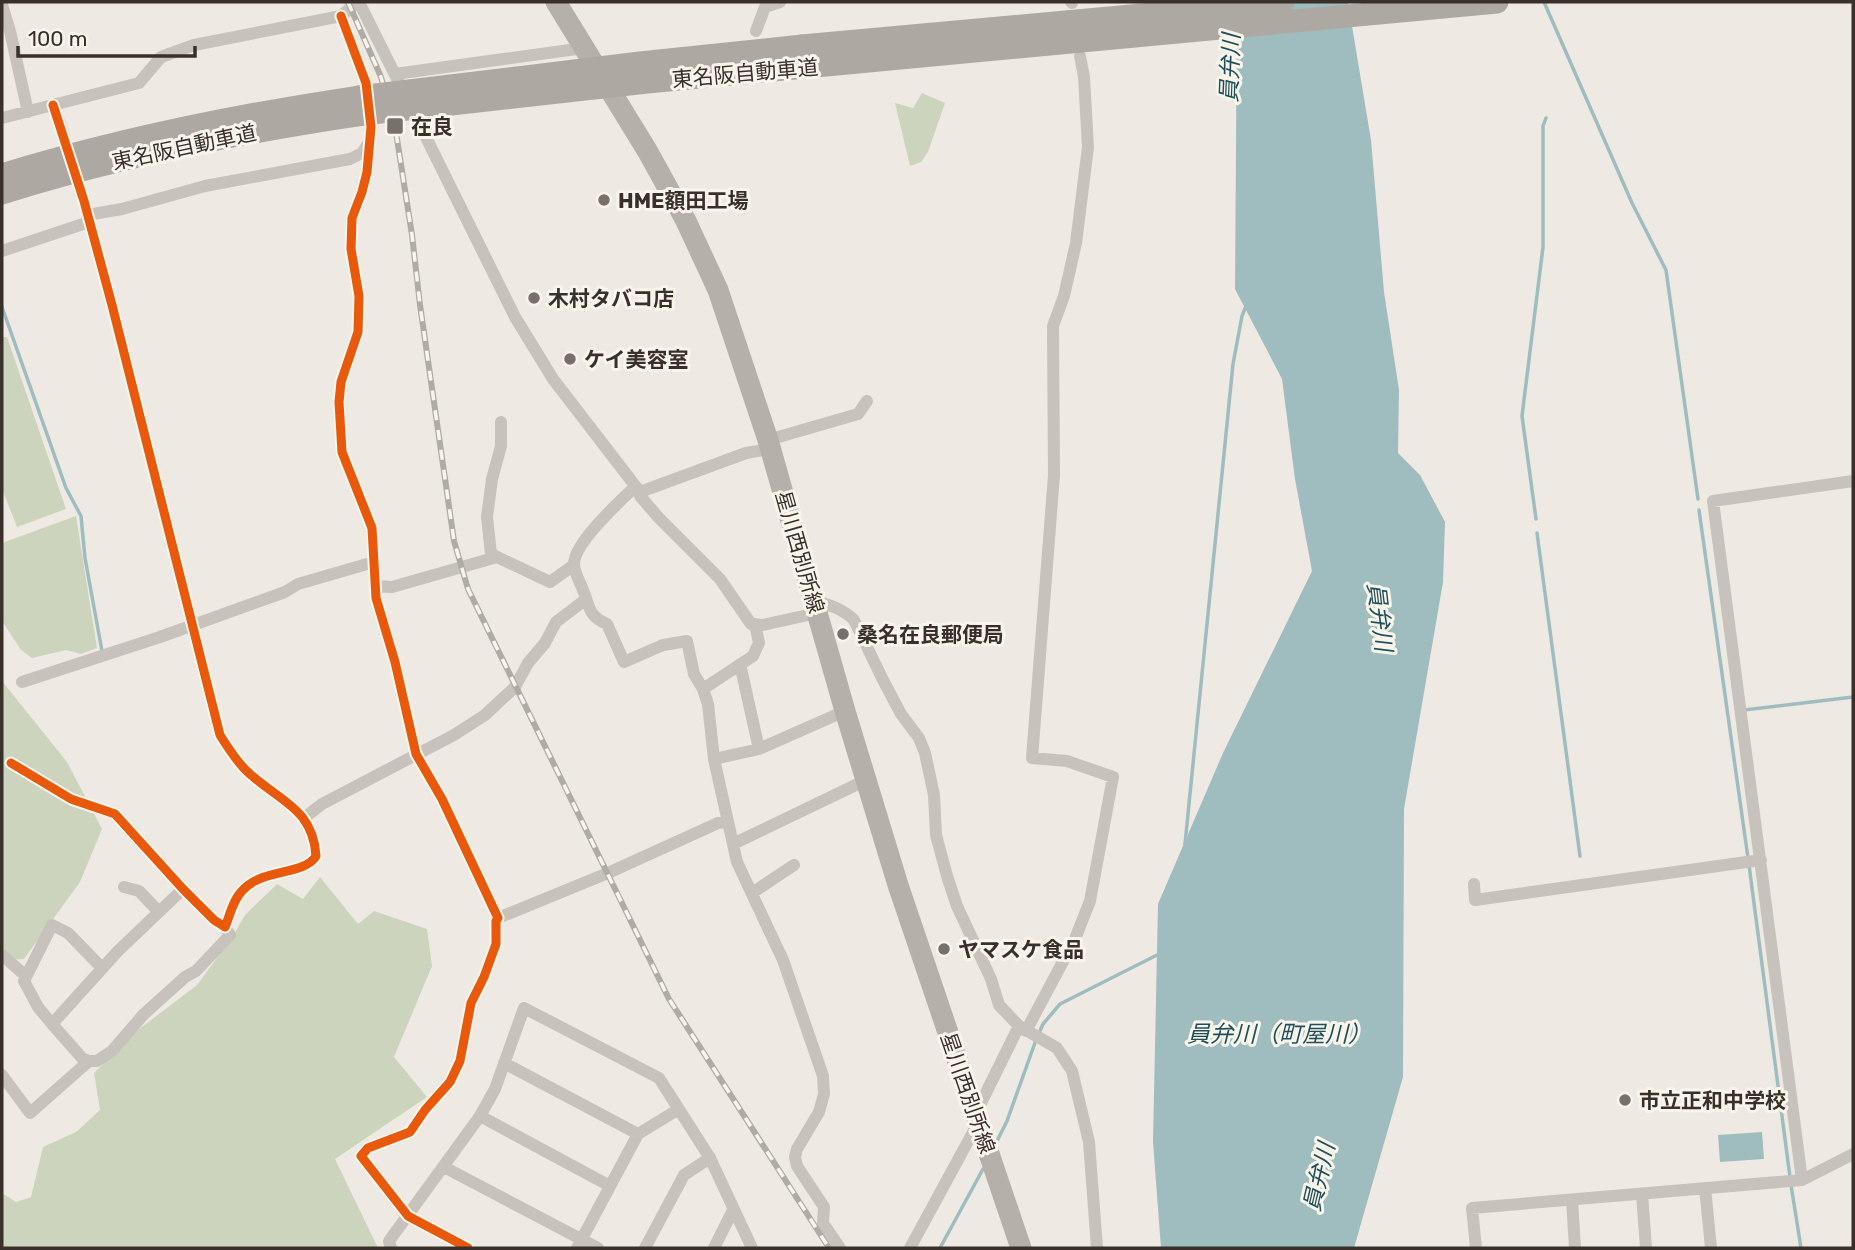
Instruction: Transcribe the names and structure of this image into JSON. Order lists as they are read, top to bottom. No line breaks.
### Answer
{"streets":{"highway":["東名阪自動車道"],"main road":["星川西別所線"]},"water":["員弁川","員弁川（町屋川）"],"places":{"transit":["在良"],"other":["HME額田工場","木村タバコ店","ケイ美容室","桑名在良郵便局","ヤマスケ食品","市立正和中学校"]},"scale_bar":"100 m"}
